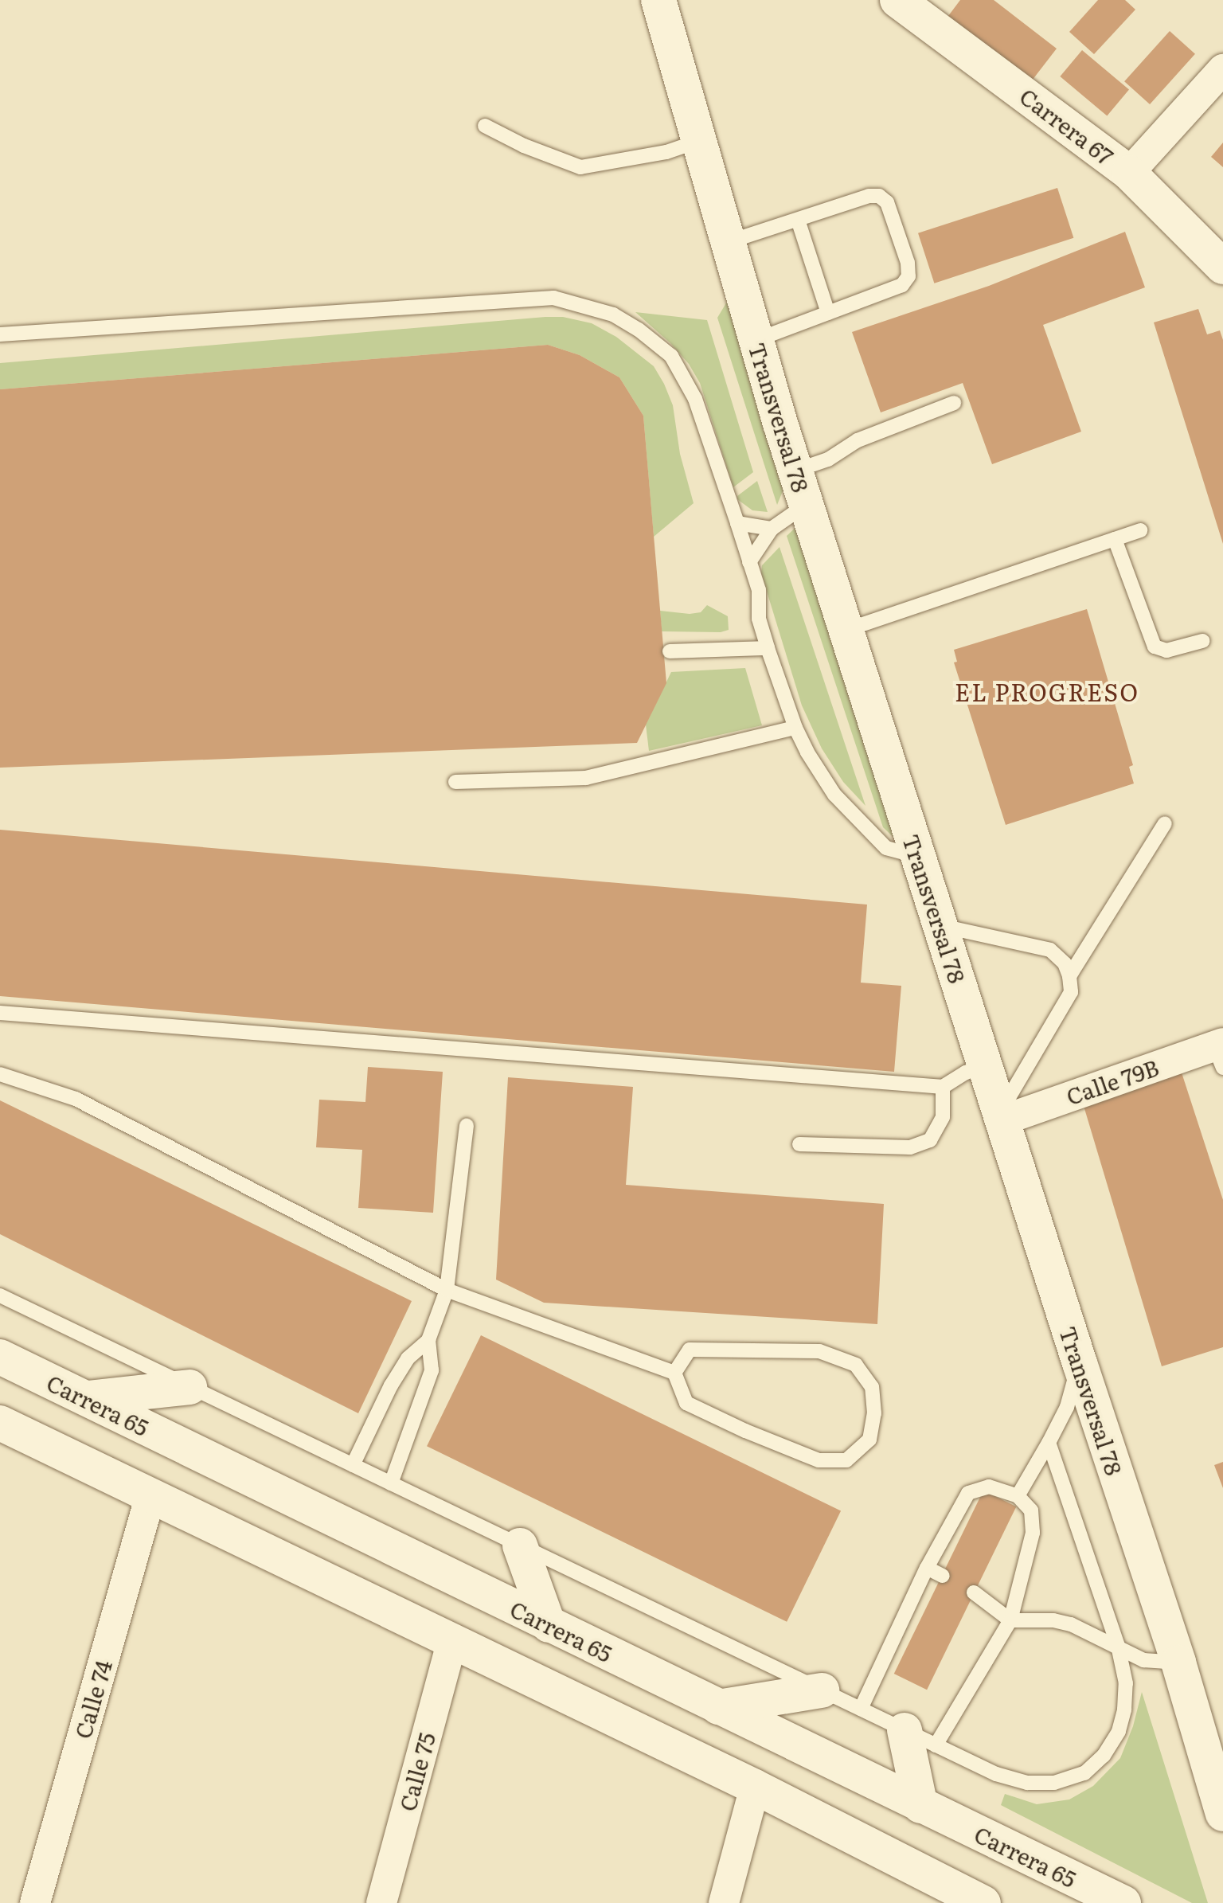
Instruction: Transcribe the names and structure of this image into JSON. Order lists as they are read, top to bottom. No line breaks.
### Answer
{"streets":{"main road":["Carrera 67","Transversal 78","Carrera 65"],"street":["Calle 79B","Calle 74","Calle 75"]},"crossings":[["Transversal 78","Calle 79B"]],"districts":["EL PROGRESO"]}
